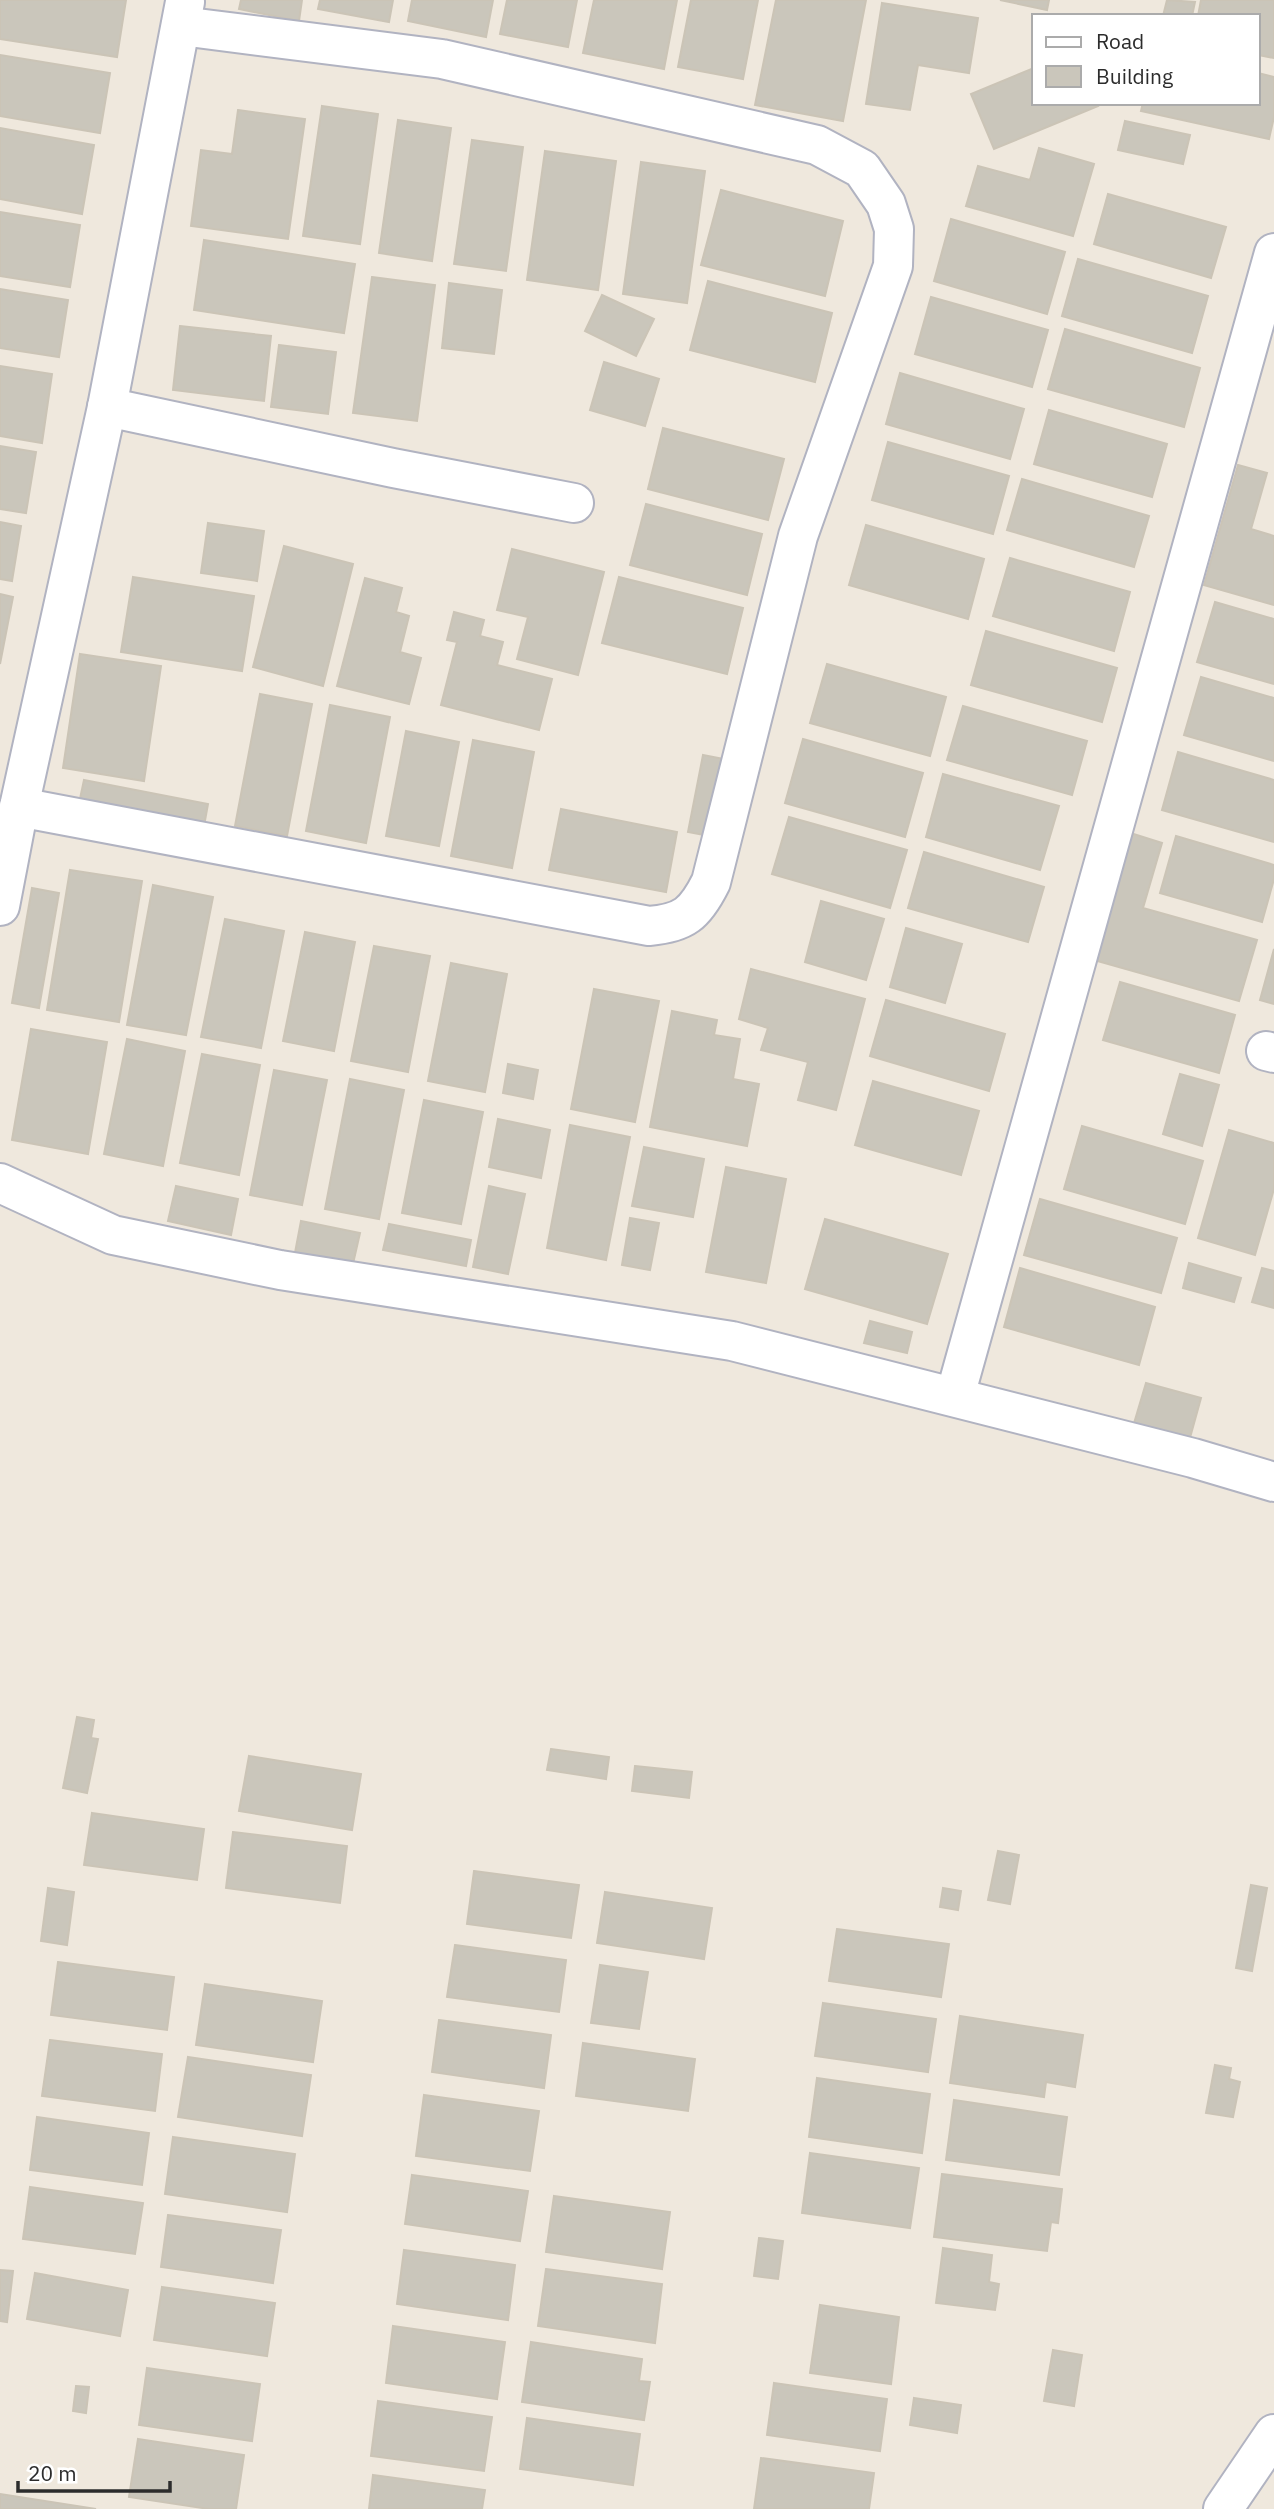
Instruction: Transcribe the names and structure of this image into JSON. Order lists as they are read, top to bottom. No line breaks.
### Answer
{"legend":["Road","Building"],"scale_bar":"20 m"}
